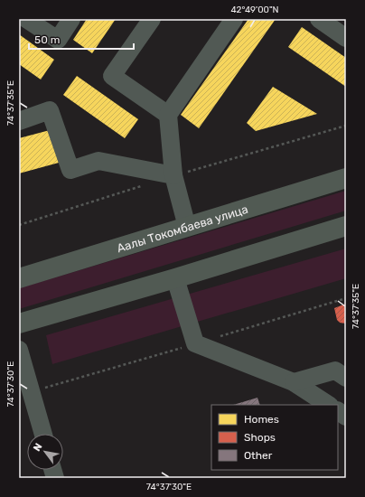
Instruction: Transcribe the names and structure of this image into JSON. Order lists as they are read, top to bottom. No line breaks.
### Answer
{"streets":{"main road":["Аалы Токомбаева улица"]},"legend":["Homes","Shops","Other"],"scale_bar":"50 m","north":"top left","coordinates":["42°49'00\"N","74°37'35\"E","74°37'30\"E"]}
